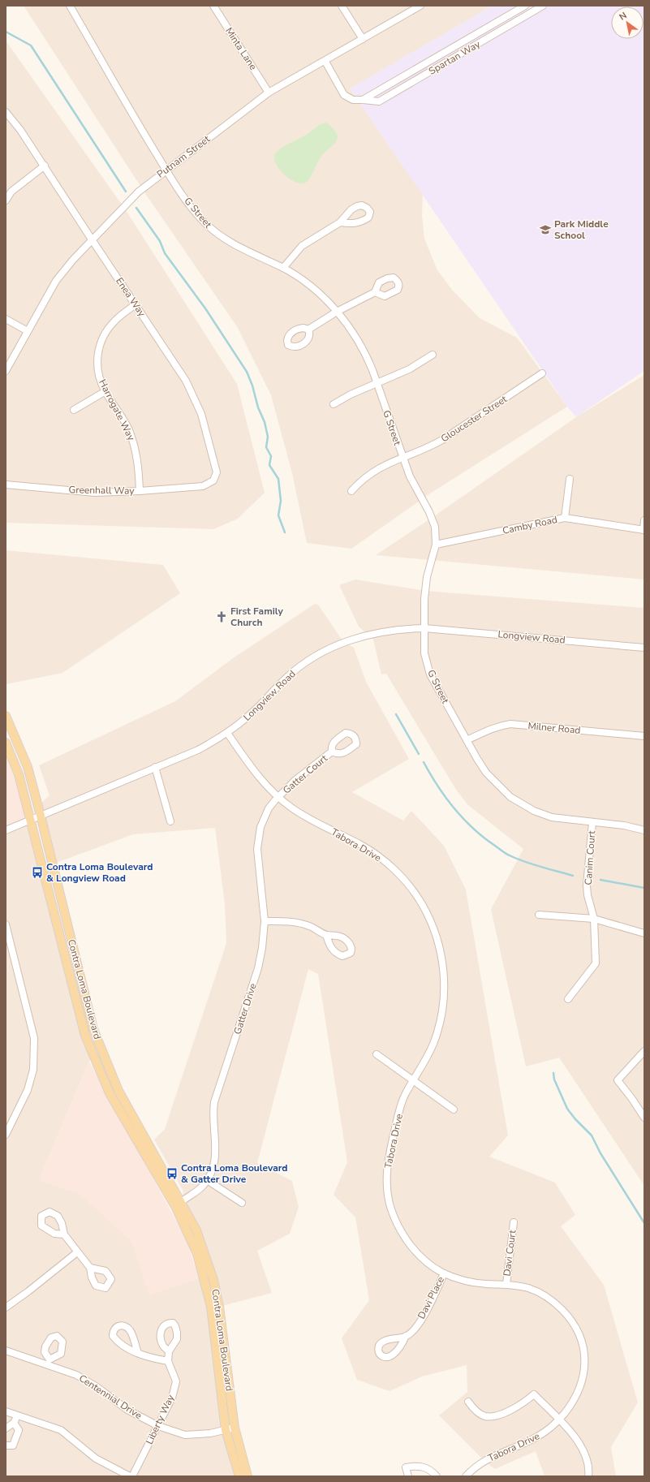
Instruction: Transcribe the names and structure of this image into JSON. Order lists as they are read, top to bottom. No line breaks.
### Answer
{"streets":{"main road":["Contra Loma Boulevard"],"street":["Minta Lane","Spartan Way","Putnam Street","G Street","Enea Way","Harrogate Way","Gloucester Street","Greenhall Way","Camby Road","Longview Road","Milner Road","Gatter Court","Tabora Drive","Canim Court","Gatter Drive","Davi Court","Davi Place","Centennial Drive","Liberty Way"]},"crossings":[["Minta Lane","Putnam Street"],["Spartan Way","Putnam Street"],["Putnam Street","G Street"],["Putnam Street","Enea Way"],["G Street","Gloucester Street"],["G Street","Camby Road"],["G Street","Longview Road"],["G Street","Milner Road"],["G Street","Canim Court"],["Enea Way","Harrogate Way"],["Enea Way","Greenhall Way"],["Harrogate Way","Greenhall Way"],["Longview Road","Tabora Drive"],["Longview Road","Contra Loma Boulevard"],["Gatter Court","Tabora Drive"],["Gatter Court","Gatter Drive"],["Tabora Drive","Gatter Drive"],["Tabora Drive","Davi Court"],["Tabora Drive","Davi Place"],["Contra Loma Boulevard","Gatter Drive"],["Contra Loma Boulevard","Centennial Drive"],["Centennial Drive","Liberty Way"]],"places":{"school or university":["Park Middle School"],"church":["First Family Church"],"bus stop":["Contra Loma Boulevard & Longview Road","Contra Loma Boulevard & Gatter Drive"]},"north":"top left"}
